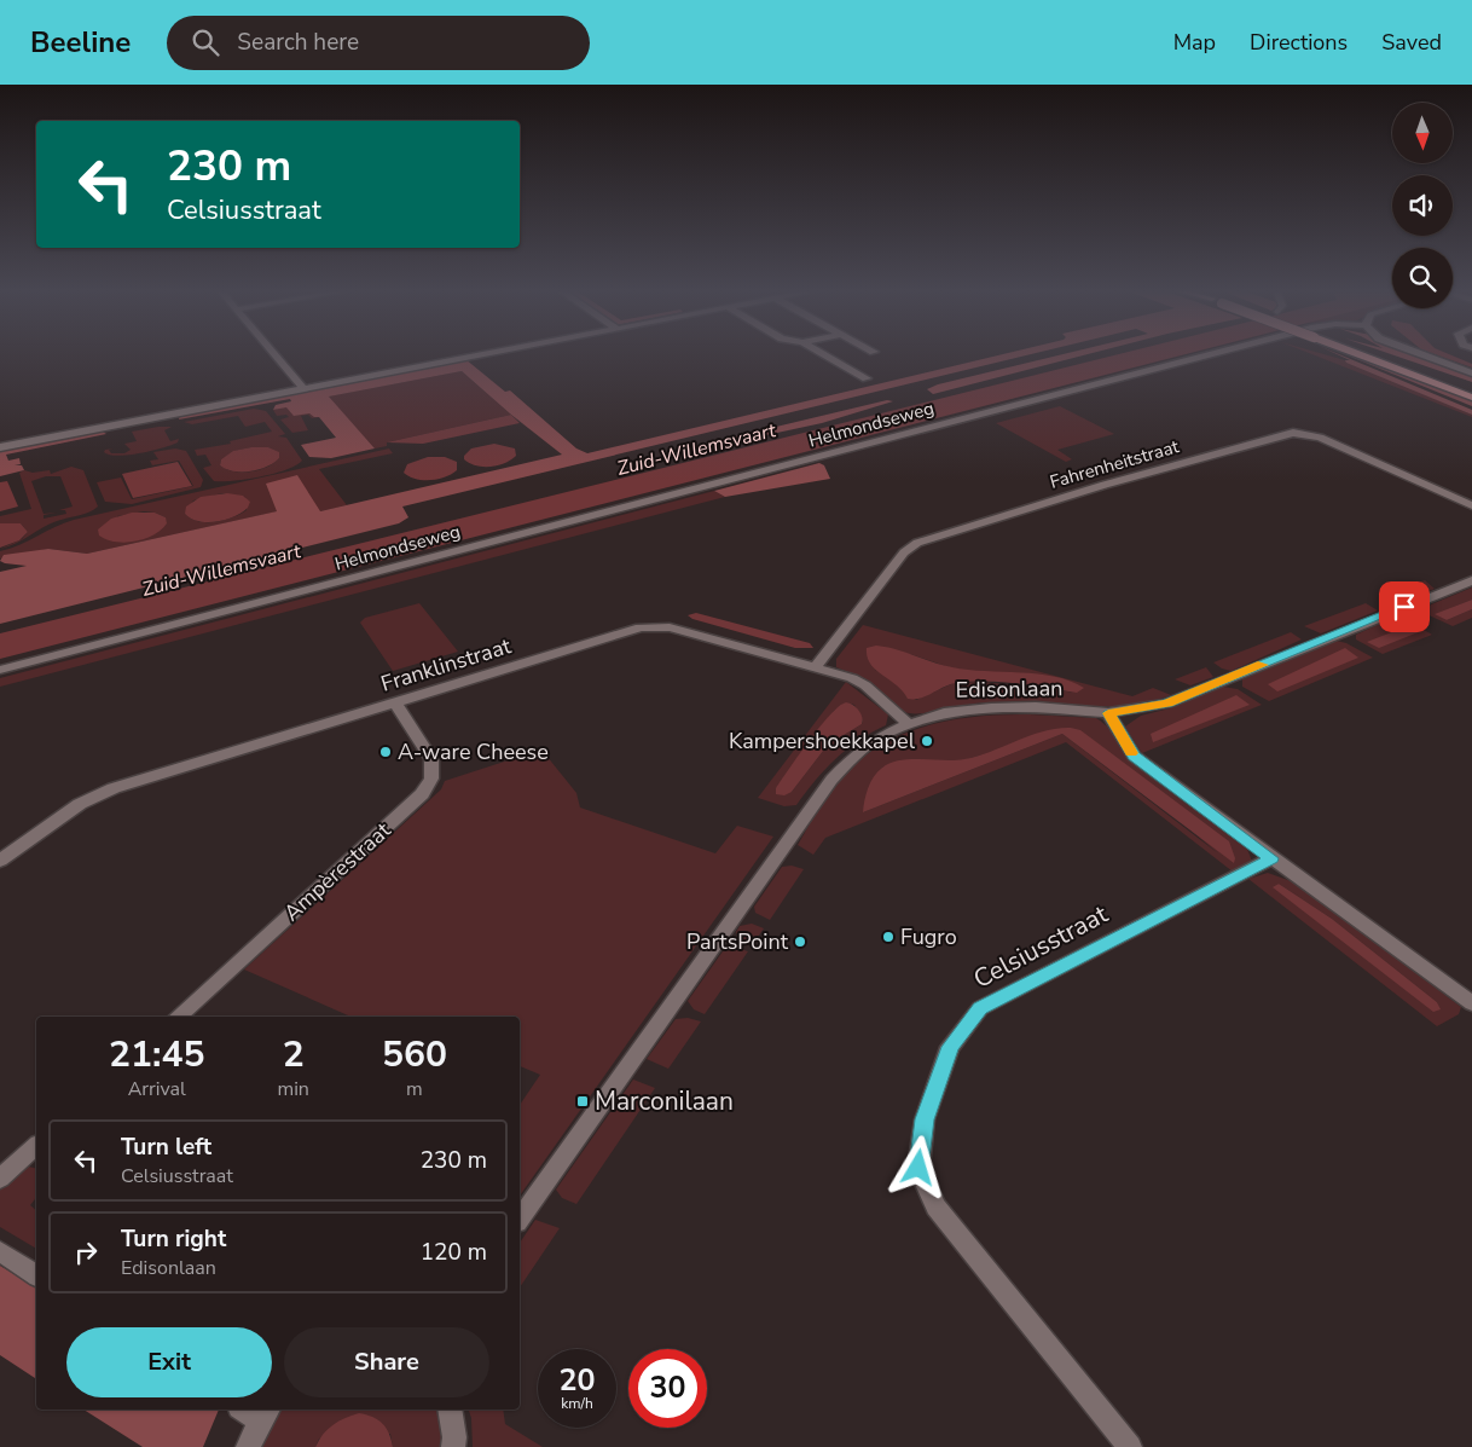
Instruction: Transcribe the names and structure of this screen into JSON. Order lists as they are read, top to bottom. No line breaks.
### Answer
{"streets":{"street":["Helmondseweg","Fahrenheitstraat","Franklinstraat","Edisonlaan","Ampèrestraat","Celsiusstraat"]},"crossings":[["Fahrenheitstraat","Franklinstraat"],["Franklinstraat","Edisonlaan"],["Franklinstraat","Ampèrestraat"]],"water":["Zuid-Willemsvaart"],"places":{"other":["Kampershoekkapel","A-ware Cheese","Fugro","PartsPoint"],"transit":["Marconilaan"]},"north":"bottom","page":{"header":"Beeline","search":"Search here","nav":["Map","Directions","Saved"],"turn":["230 m","Celsiusstraat"],"eta":["21:45","Arrival","2","min","560","m"],"list":[{"name":"Turn left","note":"Celsiusstraat","value":"230 m"},{"name":"Turn right","note":"Edisonlaan","value":"120 m"}],"buttons":["Exit","Share"],"speed":"20 km/h","limit":"30"}}
